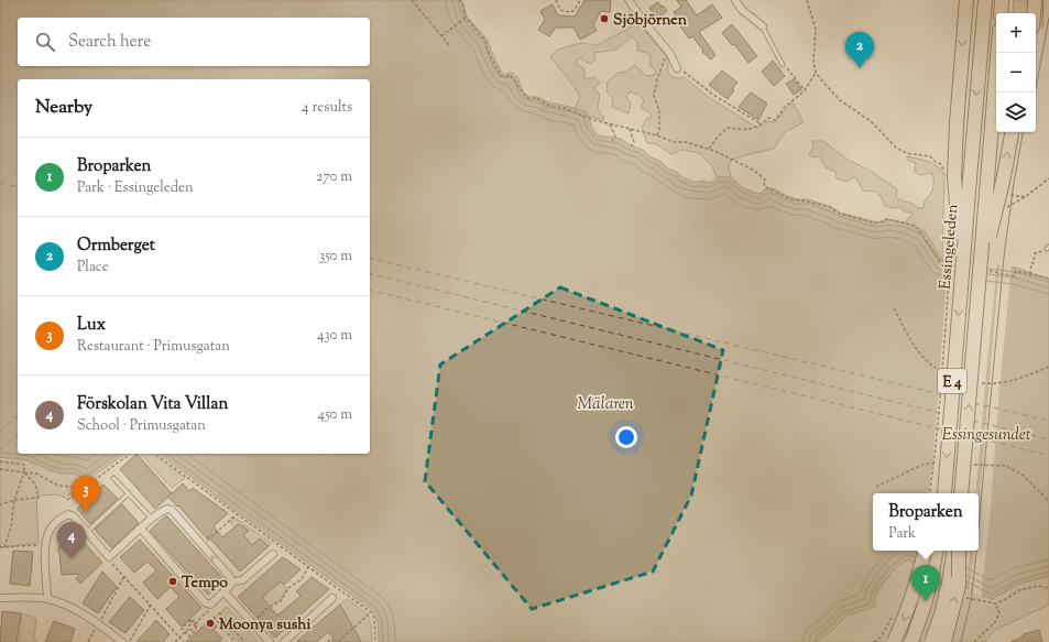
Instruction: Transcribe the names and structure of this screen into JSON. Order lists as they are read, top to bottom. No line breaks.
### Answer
{"streets":{"highway":["Essingeleden","E 4"]},"water":["Mälaren","Essingesundet"],"places":["Sjöbjörnen","Tempo","Moonya sushi"],"page":{"map_buttons":["+","−"],"search":"Search here","pins":["2","3","4","1"],"heading":["Nearby","4 results"],"list":[{"mark":"1","name":"Broparken","note":"Park · Essingeleden","value":"270 m"},{"mark":"2","name":"Ormberget","note":"Place","value":"350 m"},{"mark":"3","name":"Lux","note":"Restaurant · Primusgatan","value":"430 m"},{"mark":"4","name":"Förskolan Vita Villan","note":"School · Primusgatan","value":"450 m"}],"popup":["Broparken","Park"]}}
